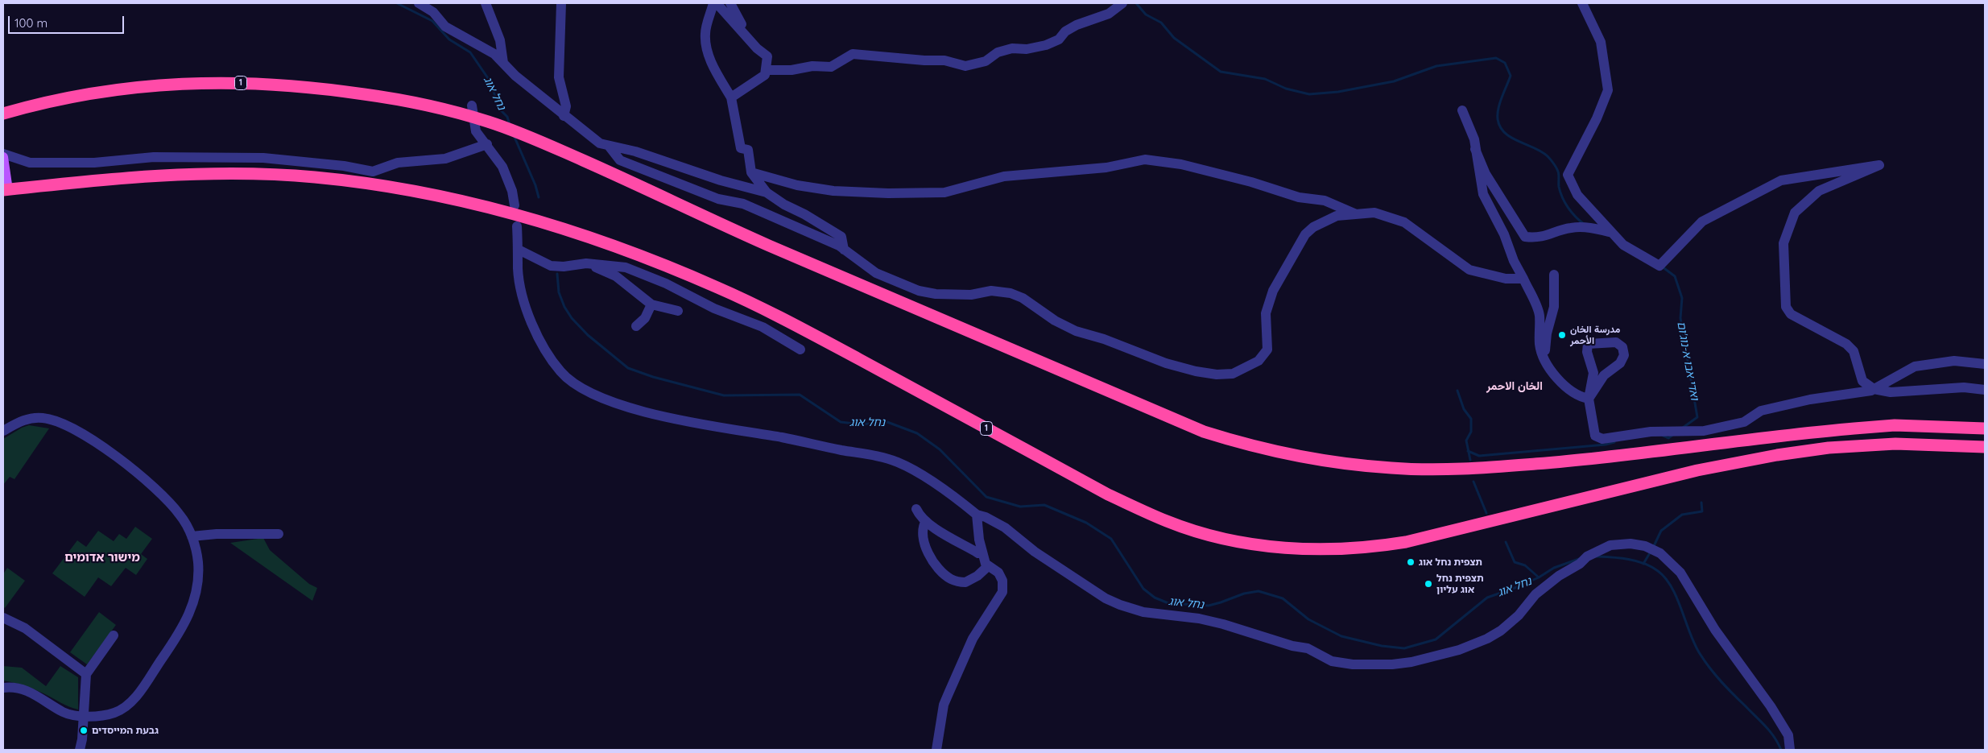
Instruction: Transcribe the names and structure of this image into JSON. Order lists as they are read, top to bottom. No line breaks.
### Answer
{"streets":{"highway":["1"]},"districts":["الخان الاحمر","מישור אדומים"],"water":["נחל אוג","ואדי אבו א-נוג'ום"],"places":["مدرسة الخان الأحمر","תצפית נחל אוג","תצפית נחל אוג עליון","גבעת המייסדים"],"scale_bar":"100 m"}
